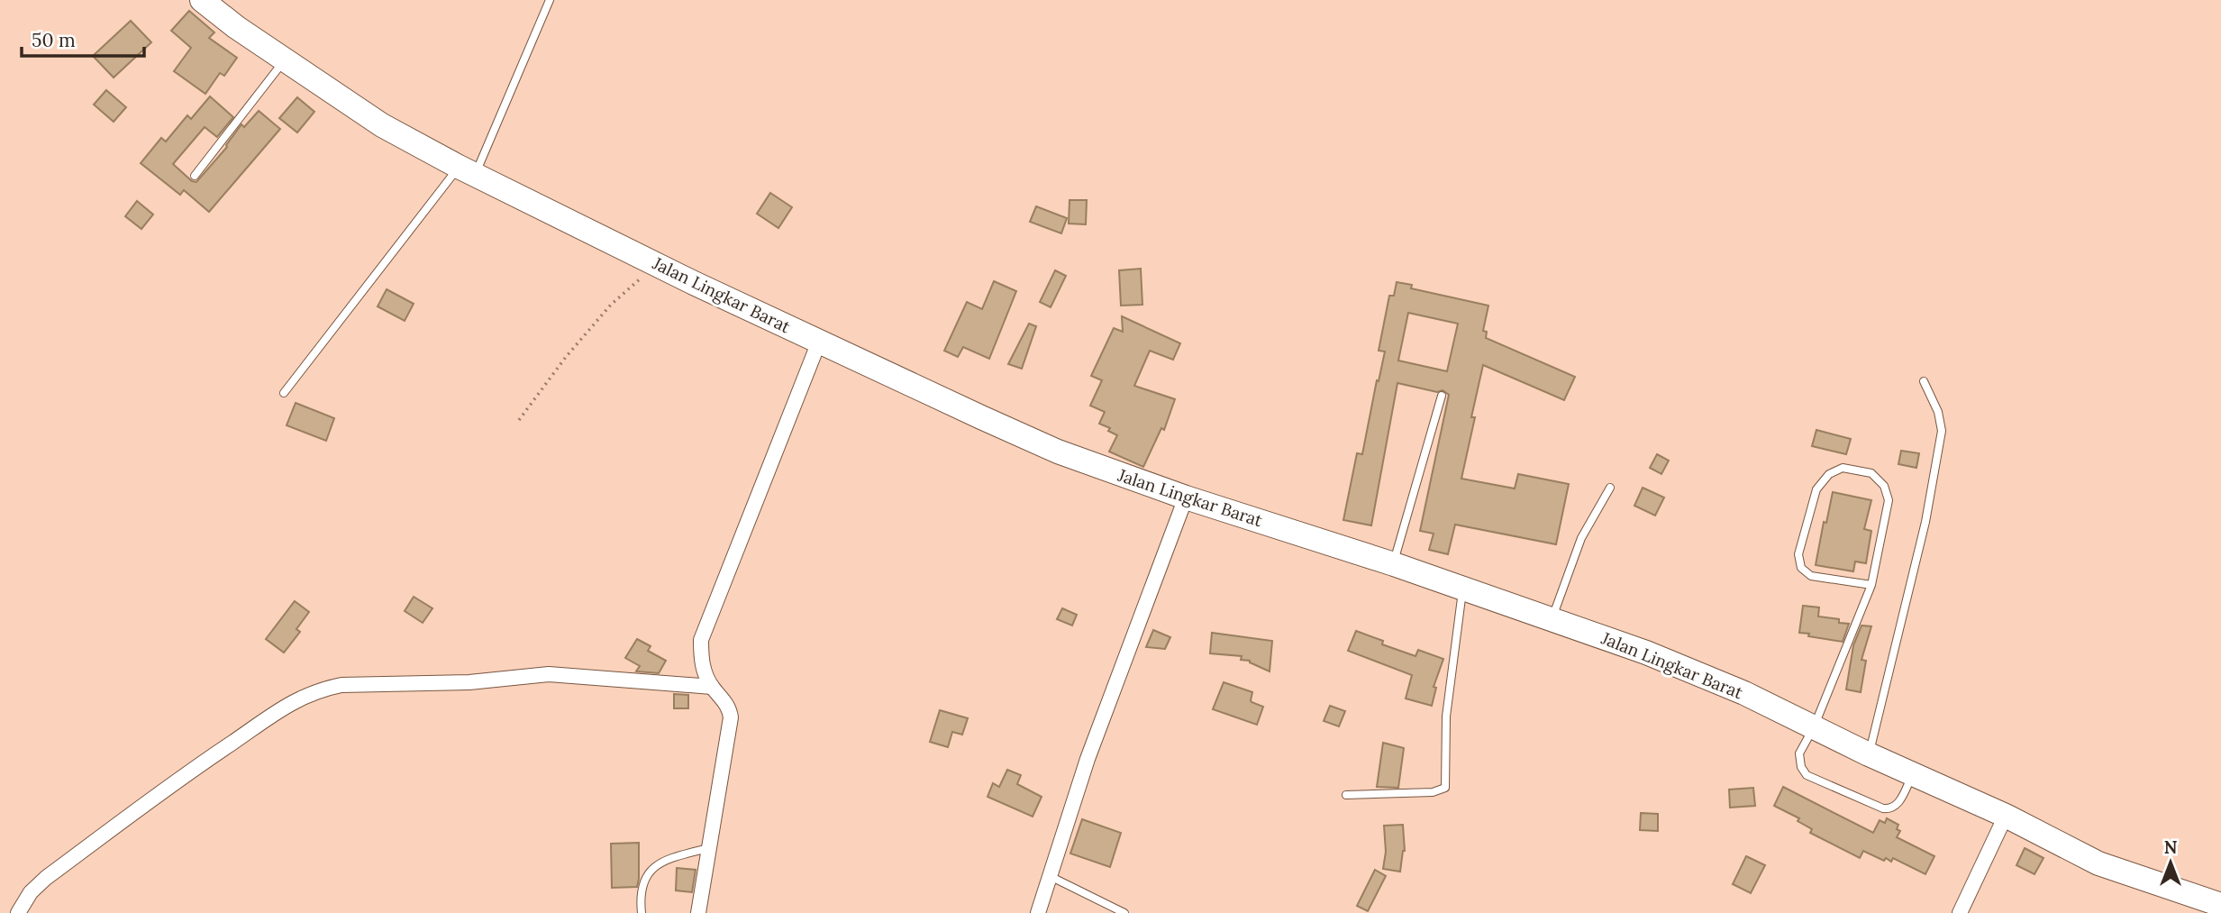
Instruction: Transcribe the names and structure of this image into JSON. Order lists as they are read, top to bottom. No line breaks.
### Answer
{"streets":{"highway":["Jalan Lingkar Barat"]},"scale_bar":"50 m","north":"top"}
